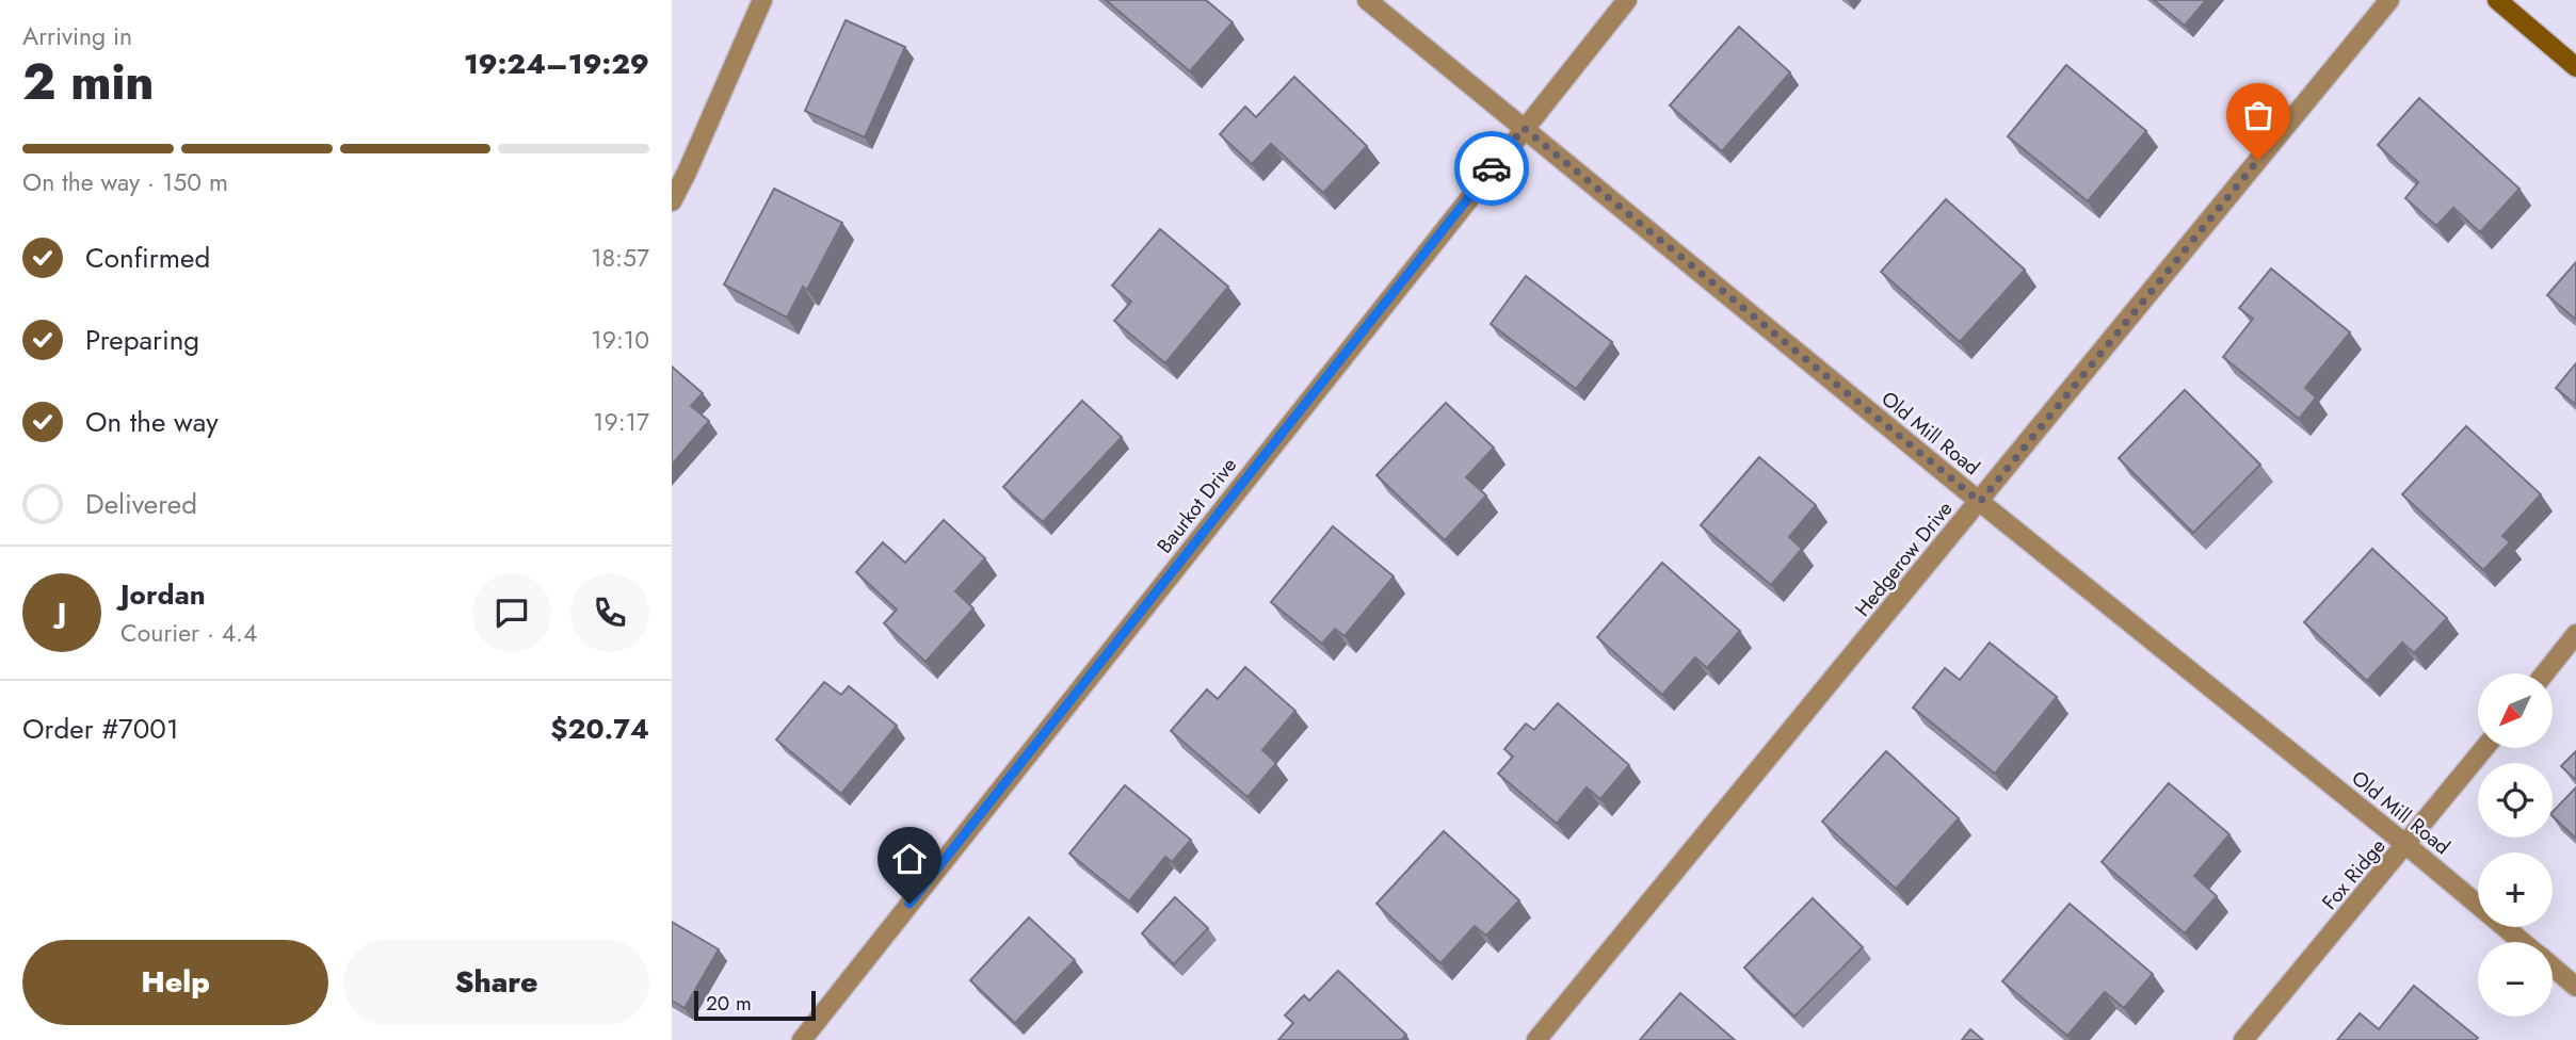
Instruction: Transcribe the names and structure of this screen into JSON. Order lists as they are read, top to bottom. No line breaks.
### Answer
{"streets":{"street":["Old Mill Road","Baurkot Drive","Hedgerow Drive","Fox Ridge"]},"crossings":[["Old Mill Road","Baurkot Drive"],["Old Mill Road","Hedgerow Drive"],["Old Mill Road","Fox Ridge"]],"scale_bar":"20 m","north":"bottom left","page":{"heading":["2 min","Arriving in","19:24–19:29"],"panel":["Jordan","Courier · 4.4","Order #7001","$20.74"],"bar":"On the way · 150 m","list":[["Confirmed","18:57"],["Preparing","19:10"],["On the way","19:17"],"Delivered"],"round":"J","map_buttons":["+","−"],"buttons":["Help","Share"],"scale":"20 m"}}
